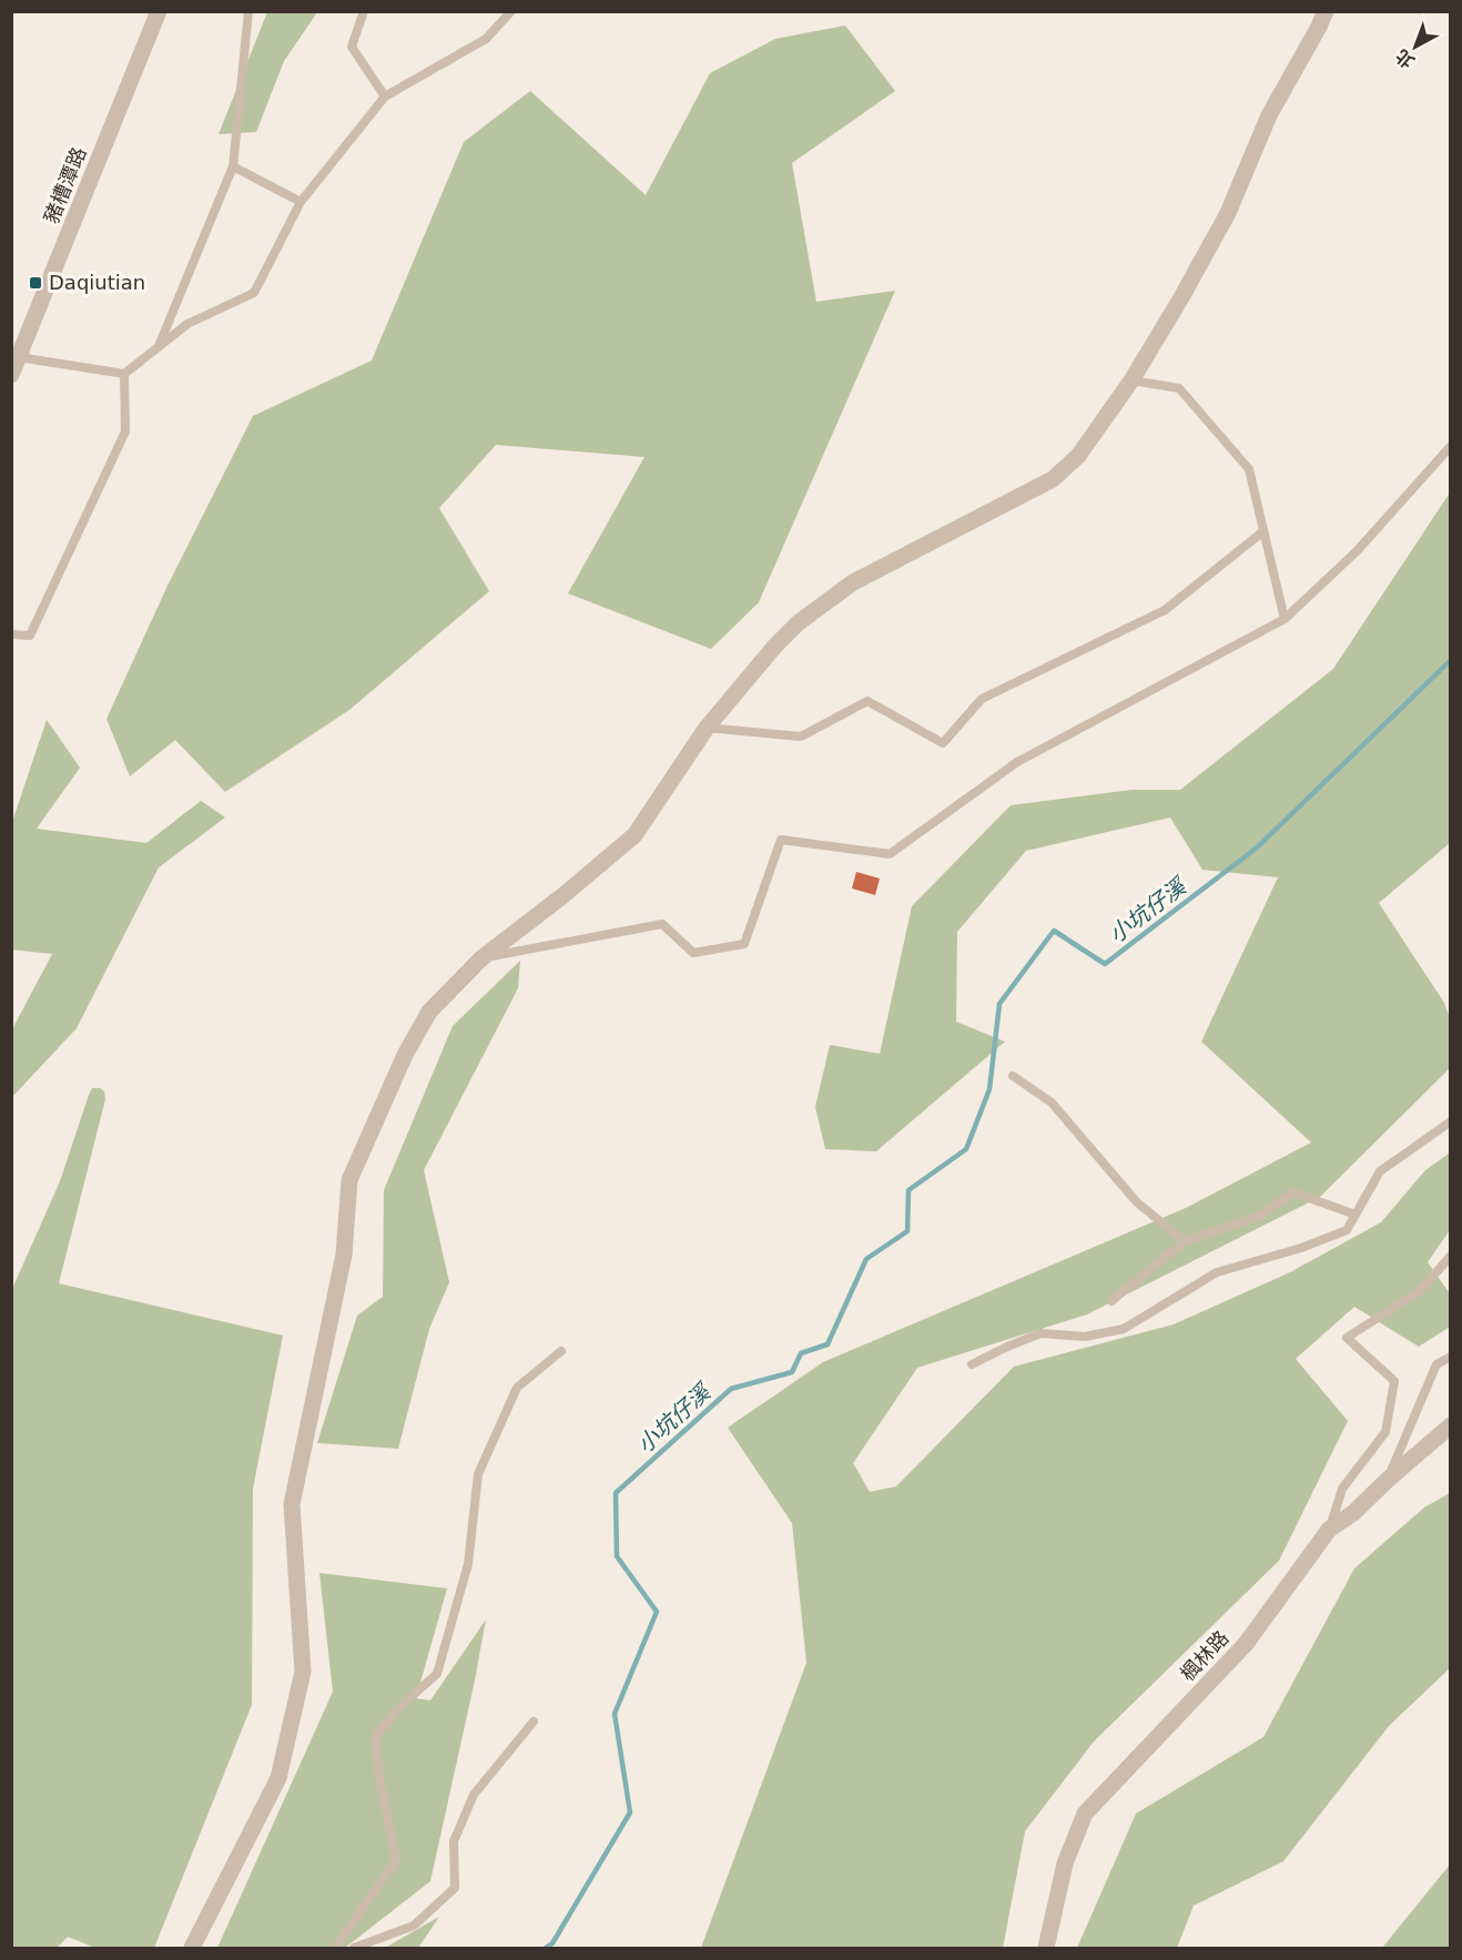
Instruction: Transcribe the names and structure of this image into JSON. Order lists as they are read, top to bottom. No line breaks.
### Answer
{"streets":{"street":["豬槽潭路","楓林路"]},"water":["小坑仔溪"],"places":{"transit":["Daqiutian"]},"north":"bottom left"}
